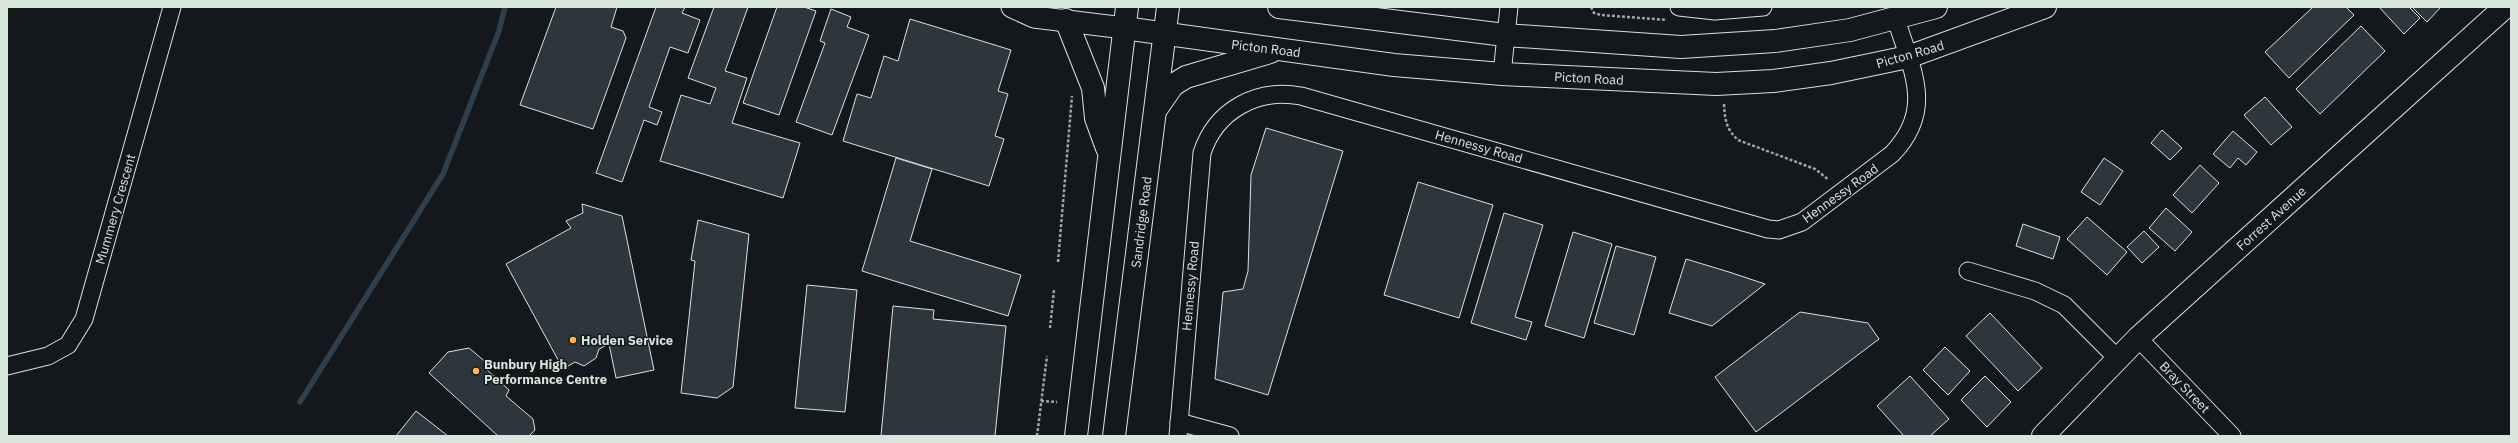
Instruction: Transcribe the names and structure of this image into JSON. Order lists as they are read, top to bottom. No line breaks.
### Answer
{"streets":{"main road":["Picton Road","Forrest Avenue","Sandridge Road"],"street":["Hennessy Road","Mummery Crescent","Bray Street"]},"crossings":[["Picton Road","Hennessy Road"],["Picton Road","Sandridge Road"],["Forrest Avenue","Bray Street"]],"places":["Holden Service","Bunbury High Performance Centre"]}
